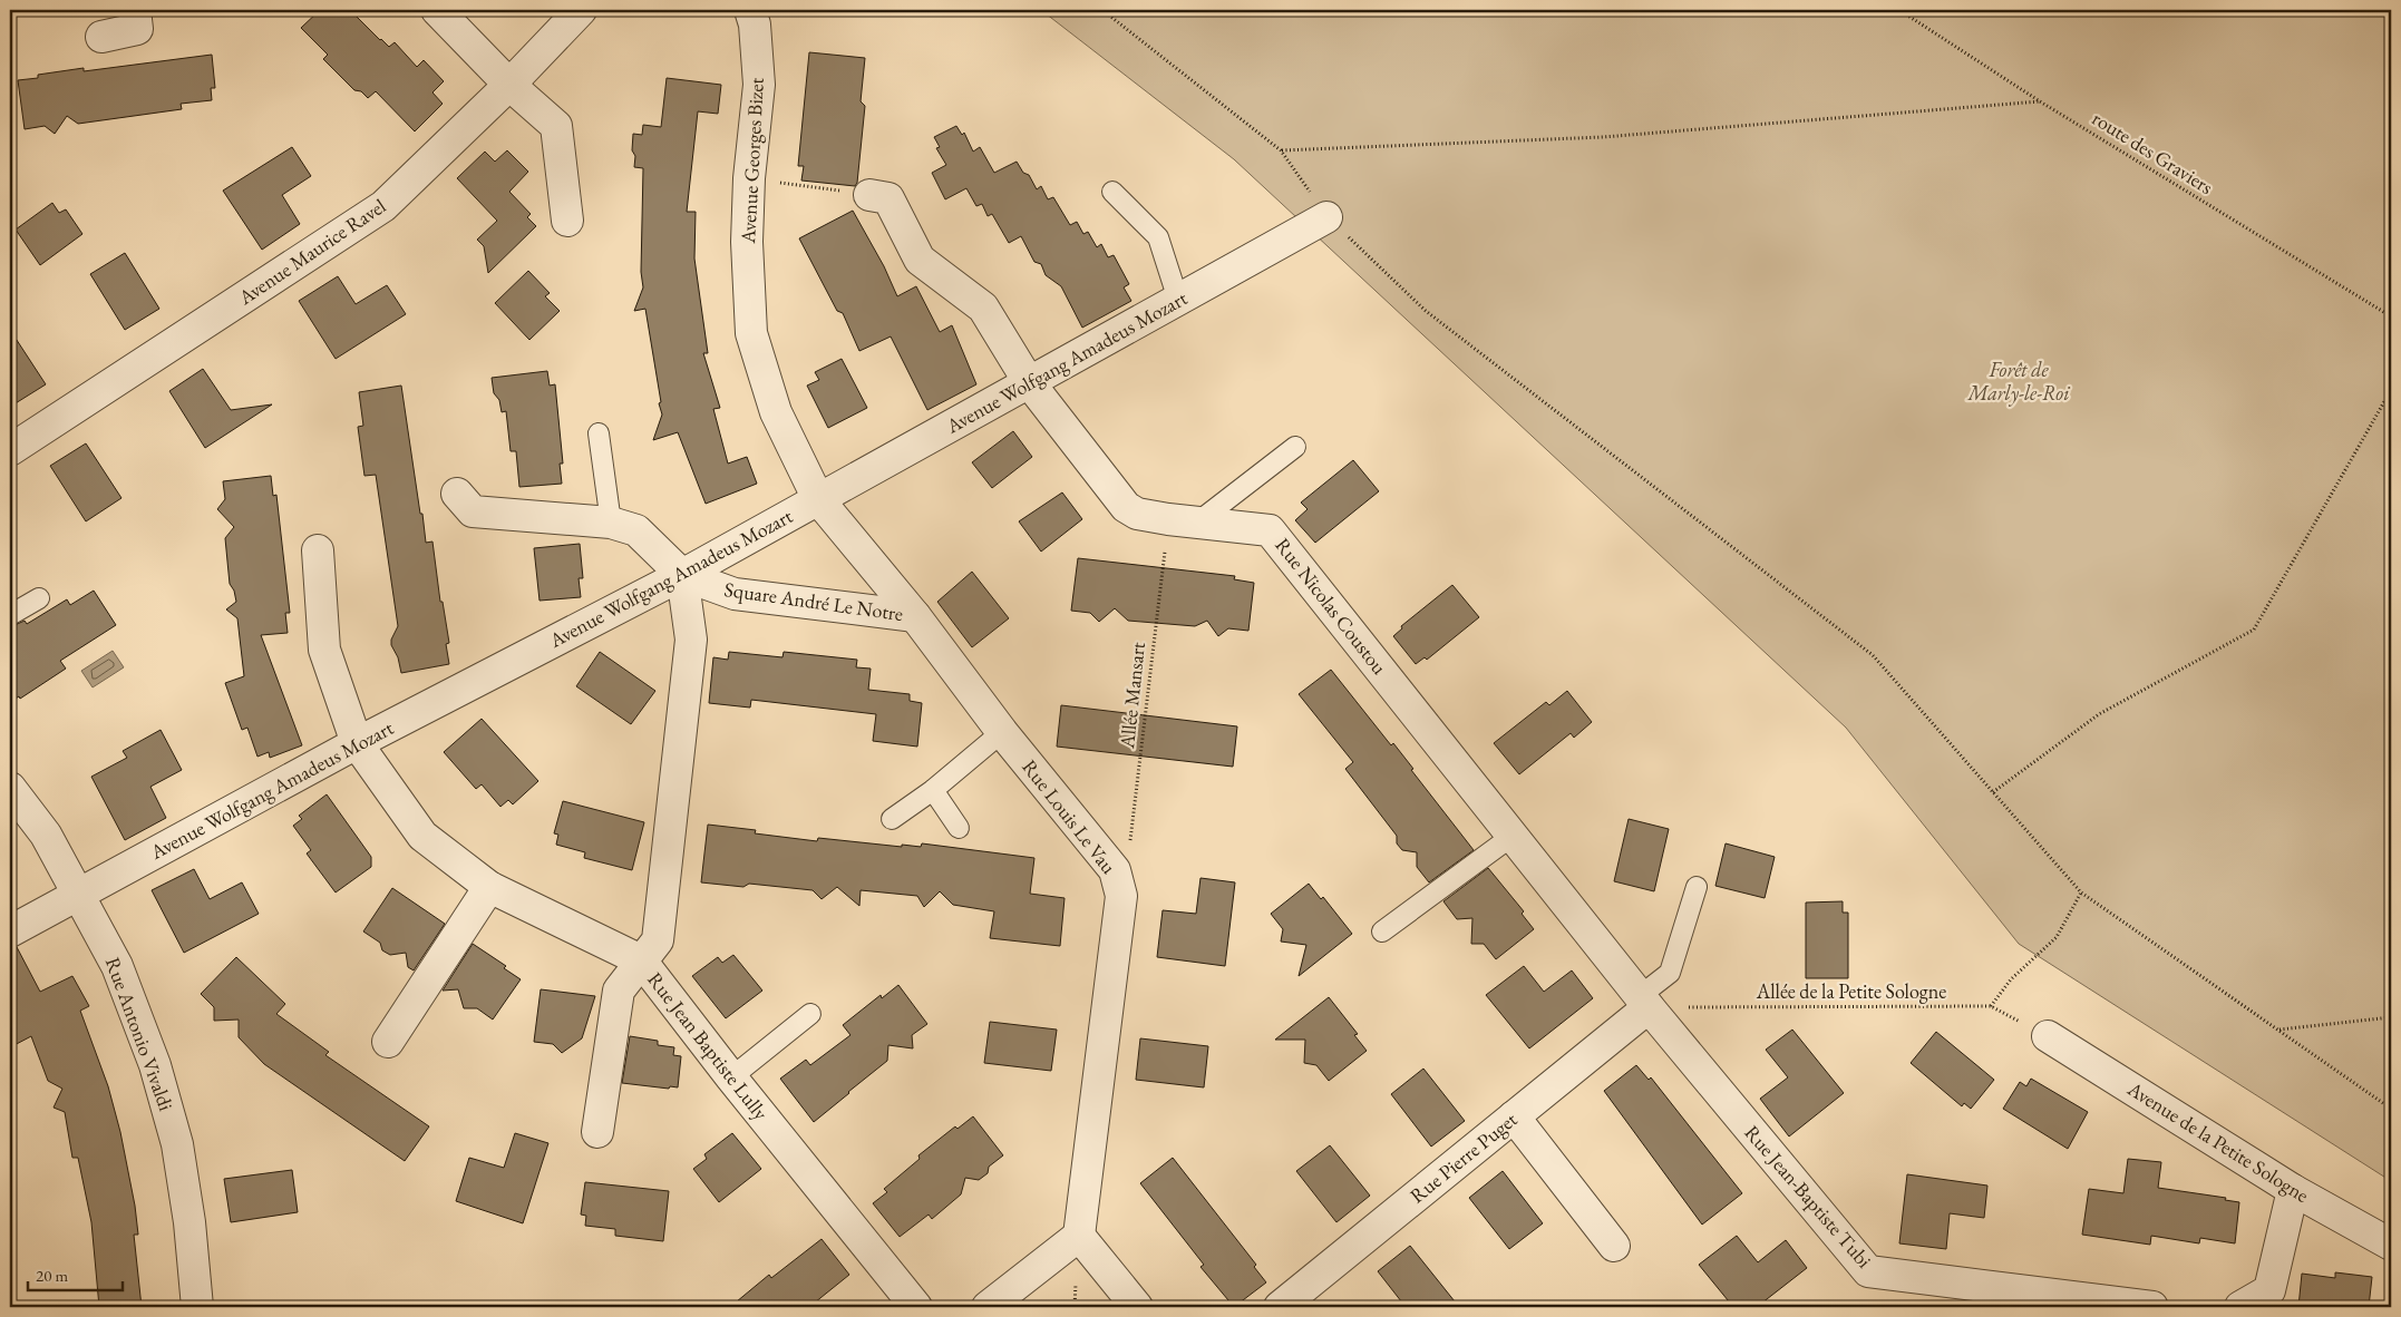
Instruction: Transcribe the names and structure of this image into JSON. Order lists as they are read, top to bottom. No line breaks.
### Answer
{"streets":{"street":["Avenue Georges Bizet","Avenue Maurice Ravel","Avenue Wolfgang Amadeus Mozart","Square André Le Notre","Rue Nicolas Coustou","Rue Louis Le Vau","Rue Antonio Vivaldi","Rue Jean Baptiste Lully","Avenue de la Petite Sologne","Rue Pierre Puget","Rue Jean-Baptiste Tubi"],"path":["route des Graviers","Allée Mansart","Allée de la Petite Sologne"]},"crossings":[["Avenue Georges Bizet","Avenue Wolfgang Amadeus Mozart"],["Avenue Georges Bizet","Rue Louis Le Vau"],["Avenue Wolfgang Amadeus Mozart","Square André Le Notre"],["Avenue Wolfgang Amadeus Mozart","Rue Nicolas Coustou"],["Avenue Wolfgang Amadeus Mozart","Rue Louis Le Vau"],["Avenue Wolfgang Amadeus Mozart","Rue Antonio Vivaldi"],["Avenue Wolfgang Amadeus Mozart","Rue Jean Baptiste Lully"],["Square André Le Notre","Rue Louis Le Vau"],["Square André Le Notre","Rue Jean Baptiste Lully"],["Rue Nicolas Coustou","Allée Mansart"],["Rue Nicolas Coustou","Allée de la Petite Sologne"],["Rue Nicolas Coustou","Rue Pierre Puget"],["Rue Nicolas Coustou","Rue Jean-Baptiste Tubi"],["Allée Mansart","Rue Louis Le Vau"],["Allée de la Petite Sologne","Avenue de la Petite Sologne"],["Allée de la Petite Sologne","Rue Pierre Puget"],["Allée de la Petite Sologne","Rue Jean-Baptiste Tubi"],["Rue Pierre Puget","Rue Jean-Baptiste Tubi"]],"parks":["Forêt de Marly-le-Roi"],"scale_bar":"20 m"}
